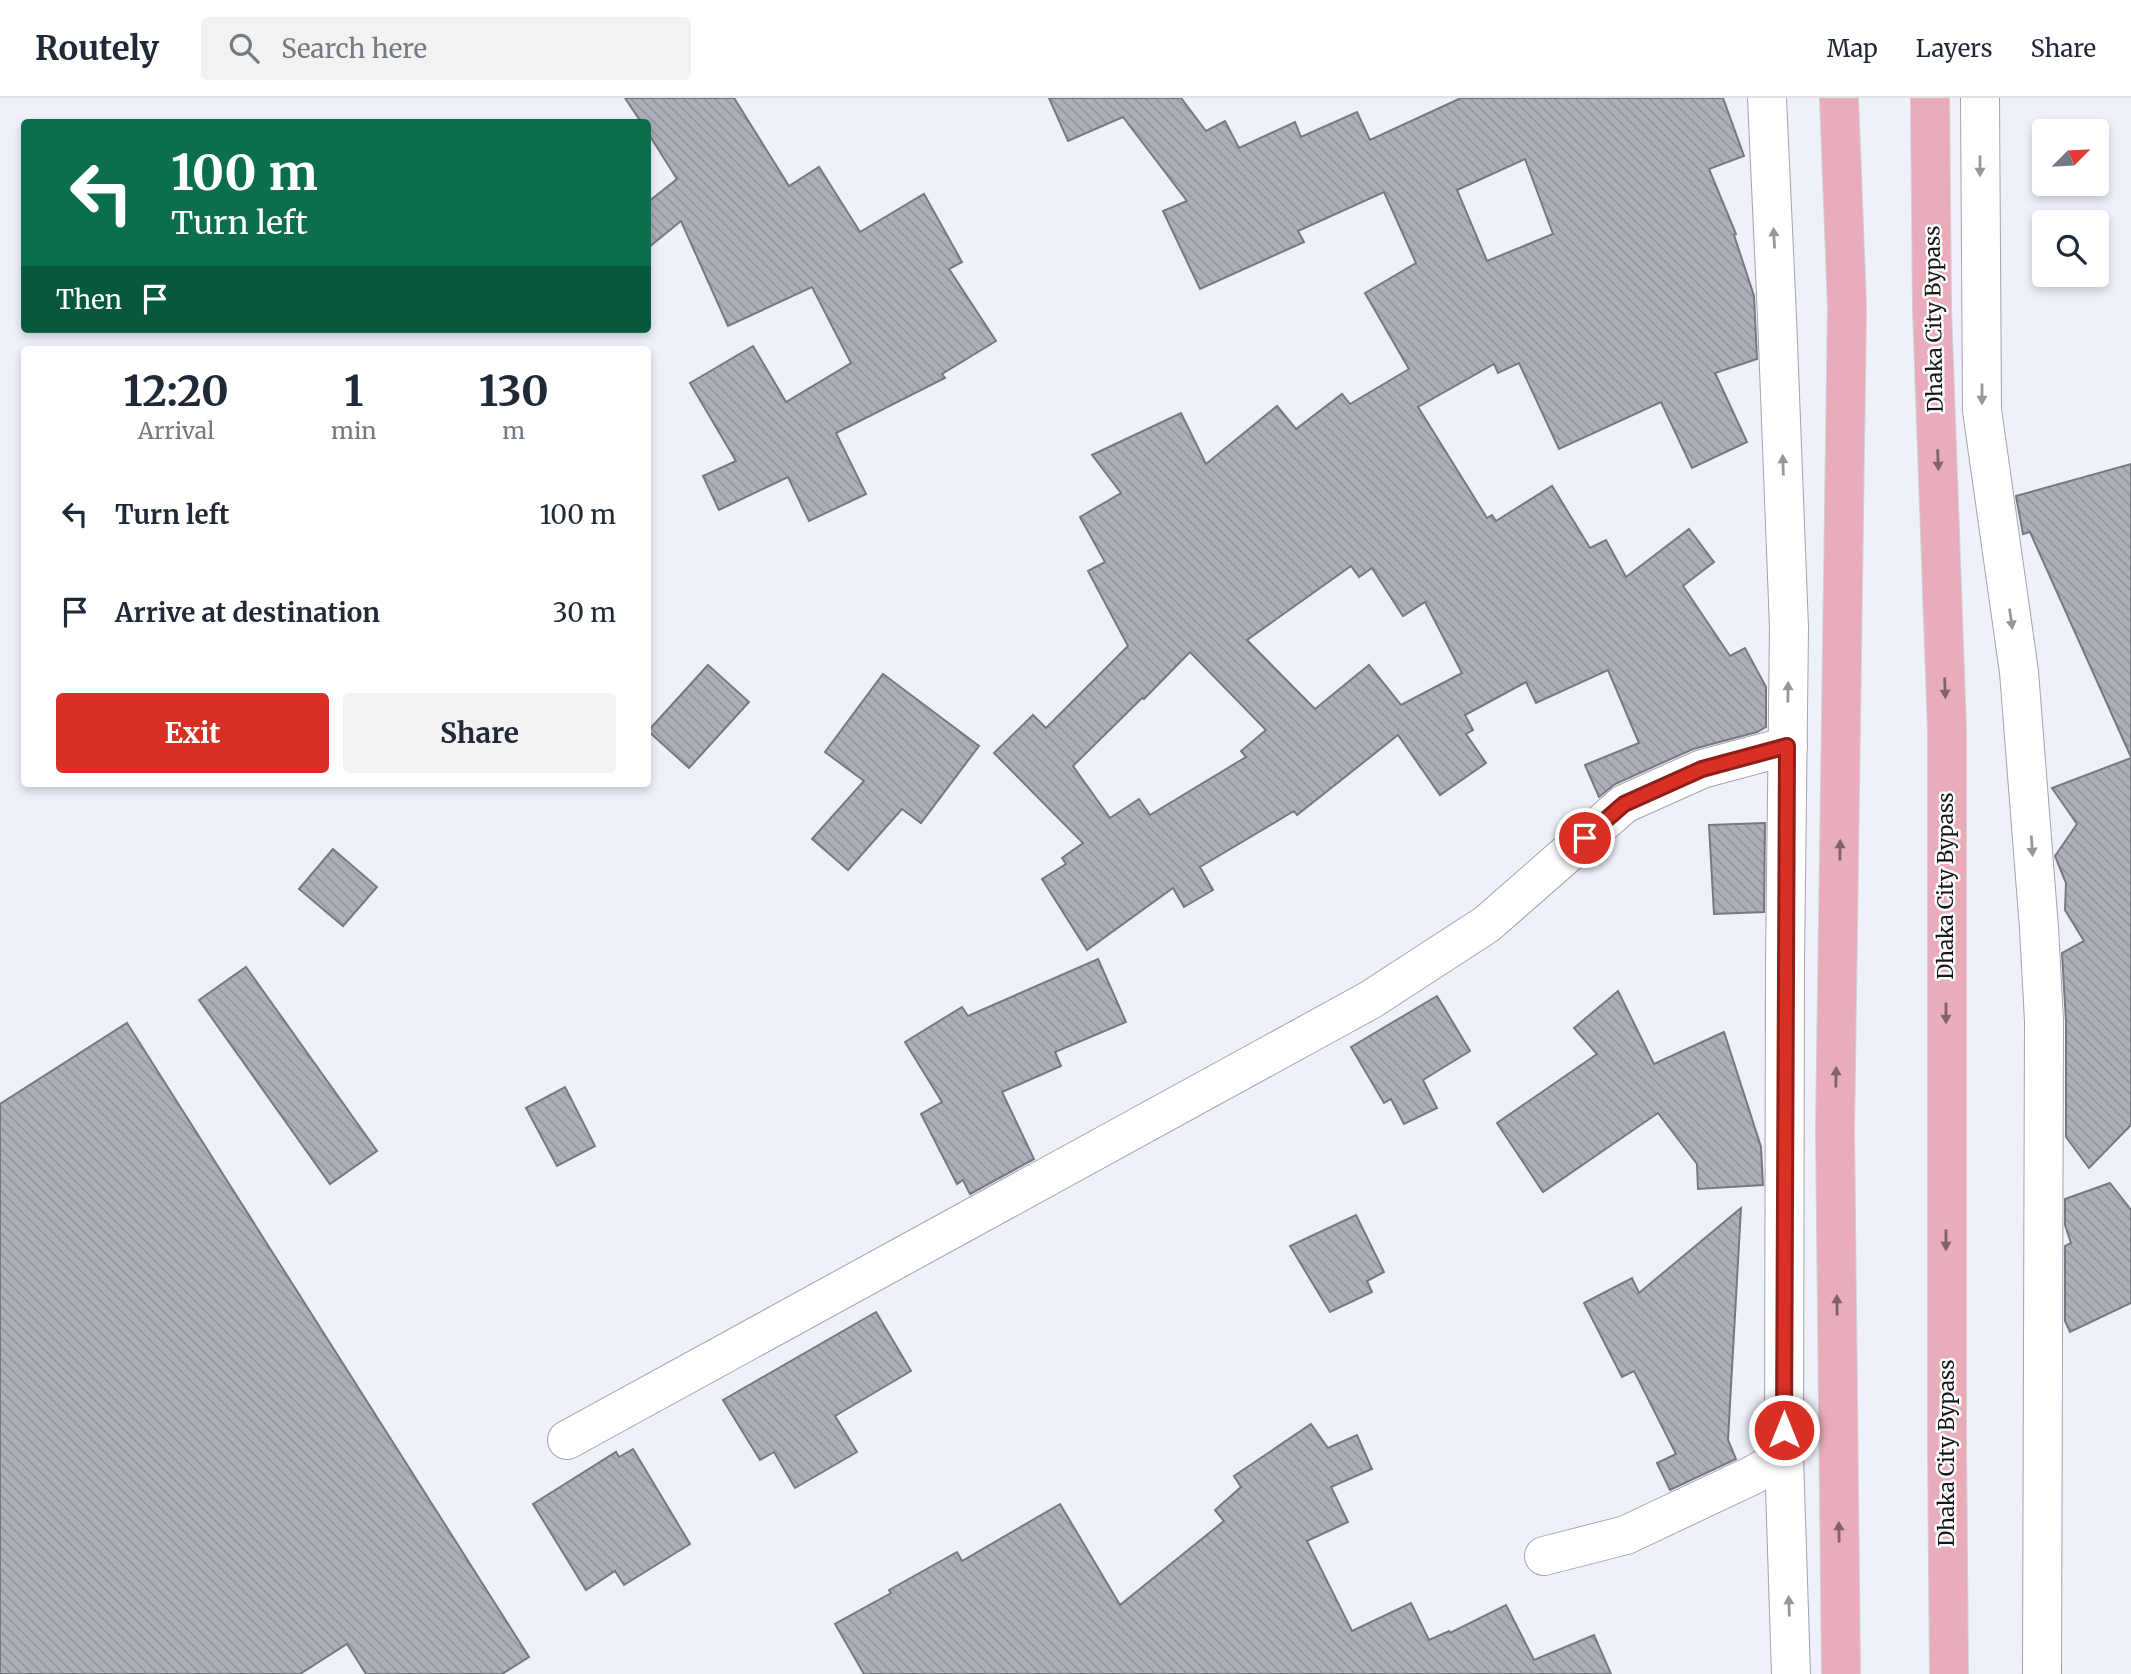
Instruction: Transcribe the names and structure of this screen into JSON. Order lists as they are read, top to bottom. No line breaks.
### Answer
{"streets":{"highway":["Dhaka City Bypass"]},"north":"top right","page":{"header":"Routely","search":"Search here","nav":["Map","Layers","Share"],"turn":["100 m","Turn left"],"then":"Then","eta":["12:20","Arrival","1","min","130","m"],"list":[{"name":"Turn left","value":"100 m"},{"name":"Arrive at destination","value":"30 m"}],"buttons":["Exit","Share"]}}
